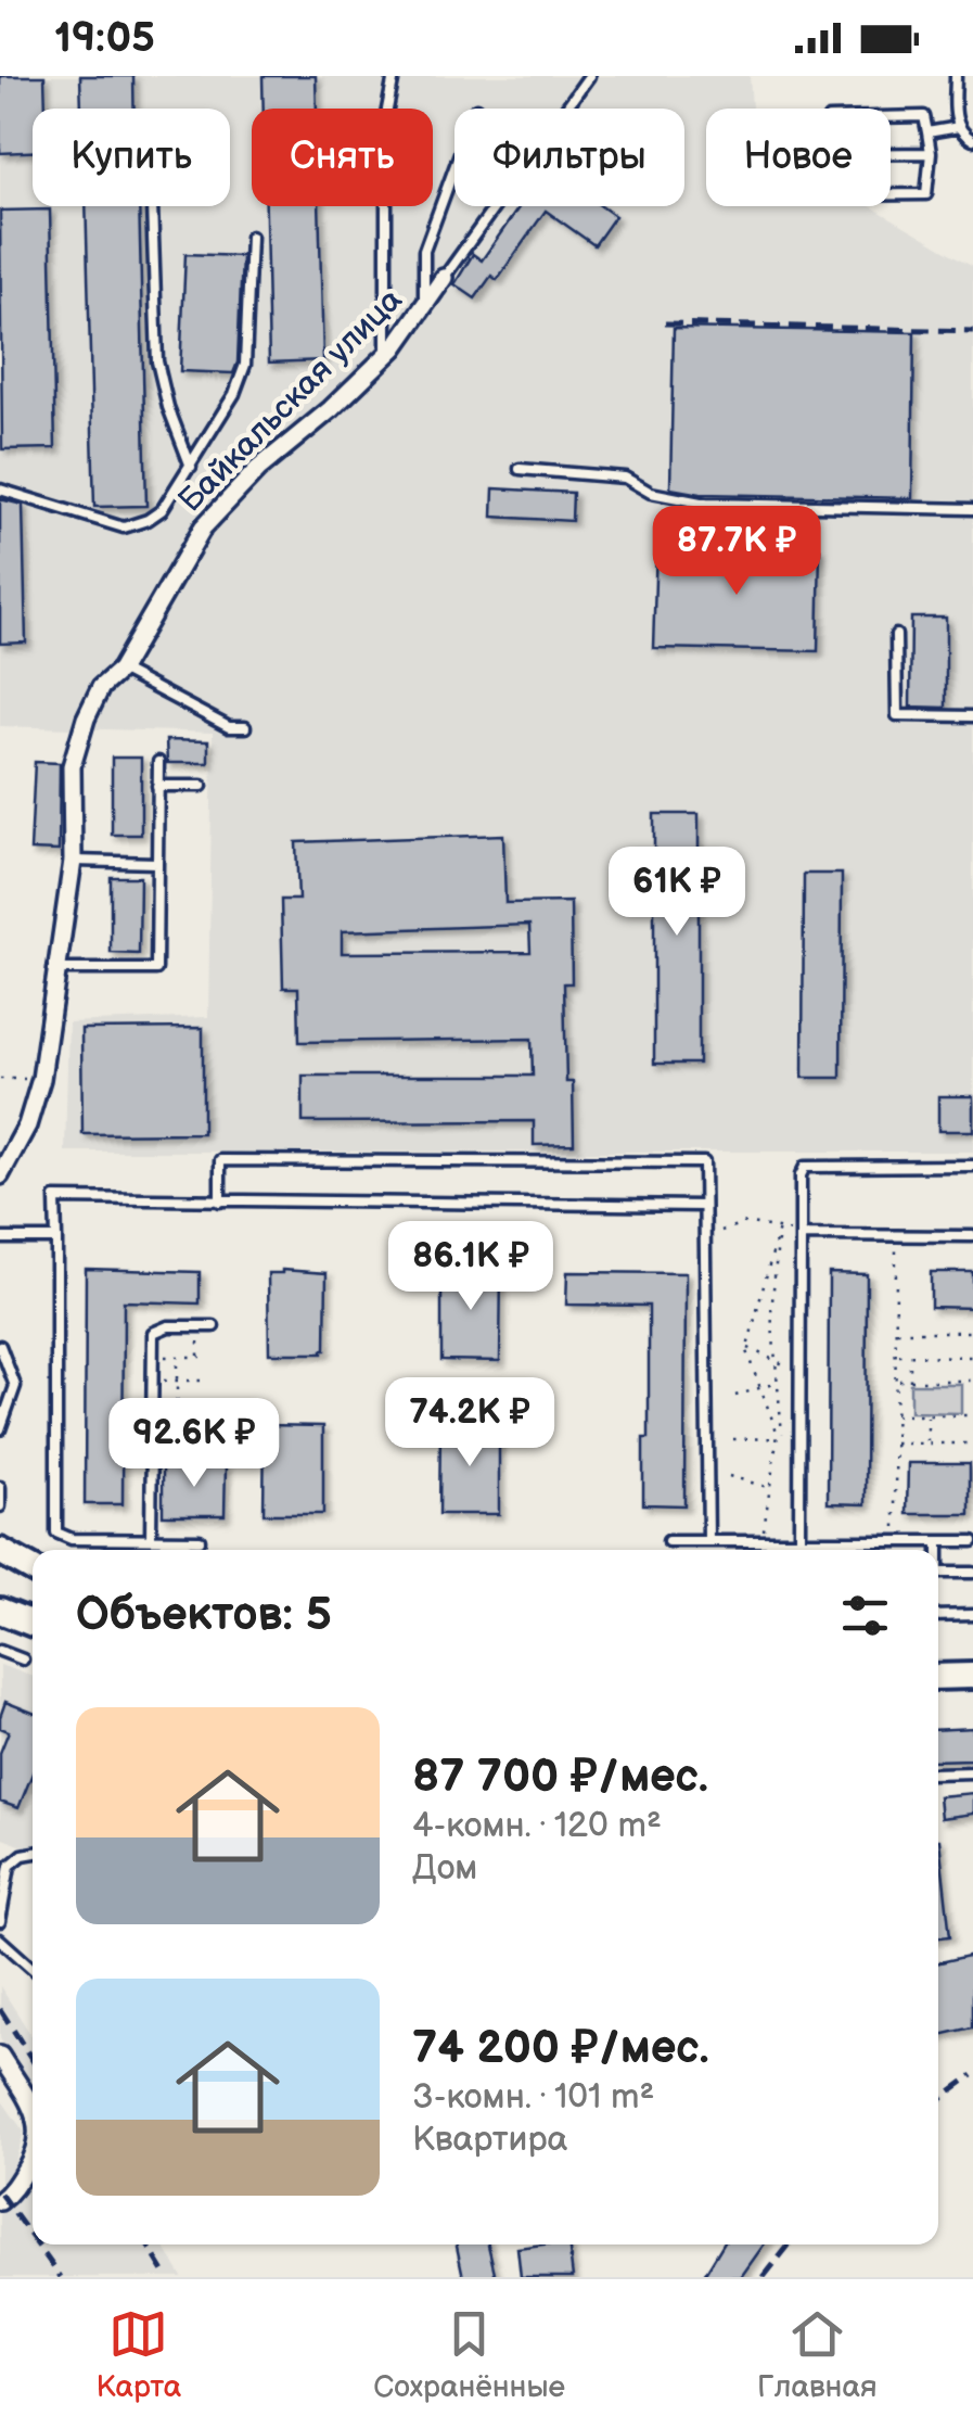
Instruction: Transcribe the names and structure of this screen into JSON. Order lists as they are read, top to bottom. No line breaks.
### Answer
{"streets":{"street":["Байкальская улица"]},"page":{"status":"19:05","chip":["Купить","Снять","Фильтры","Новое"],"price":["87.7K ₽","61K ₽","86.1K ₽","74.2K ₽","92.6K ₽"],"heading":"Объектов: 5","list":[{"name":"87 700 ₽/мес.","note":"4-комн. · 120 m² · Дом"},{"name":"74 200 ₽/мес.","note":"3-комн. · 101 m² · Квартира"}],"tabs":["Карта","Сохранённые","Главная"]}}
